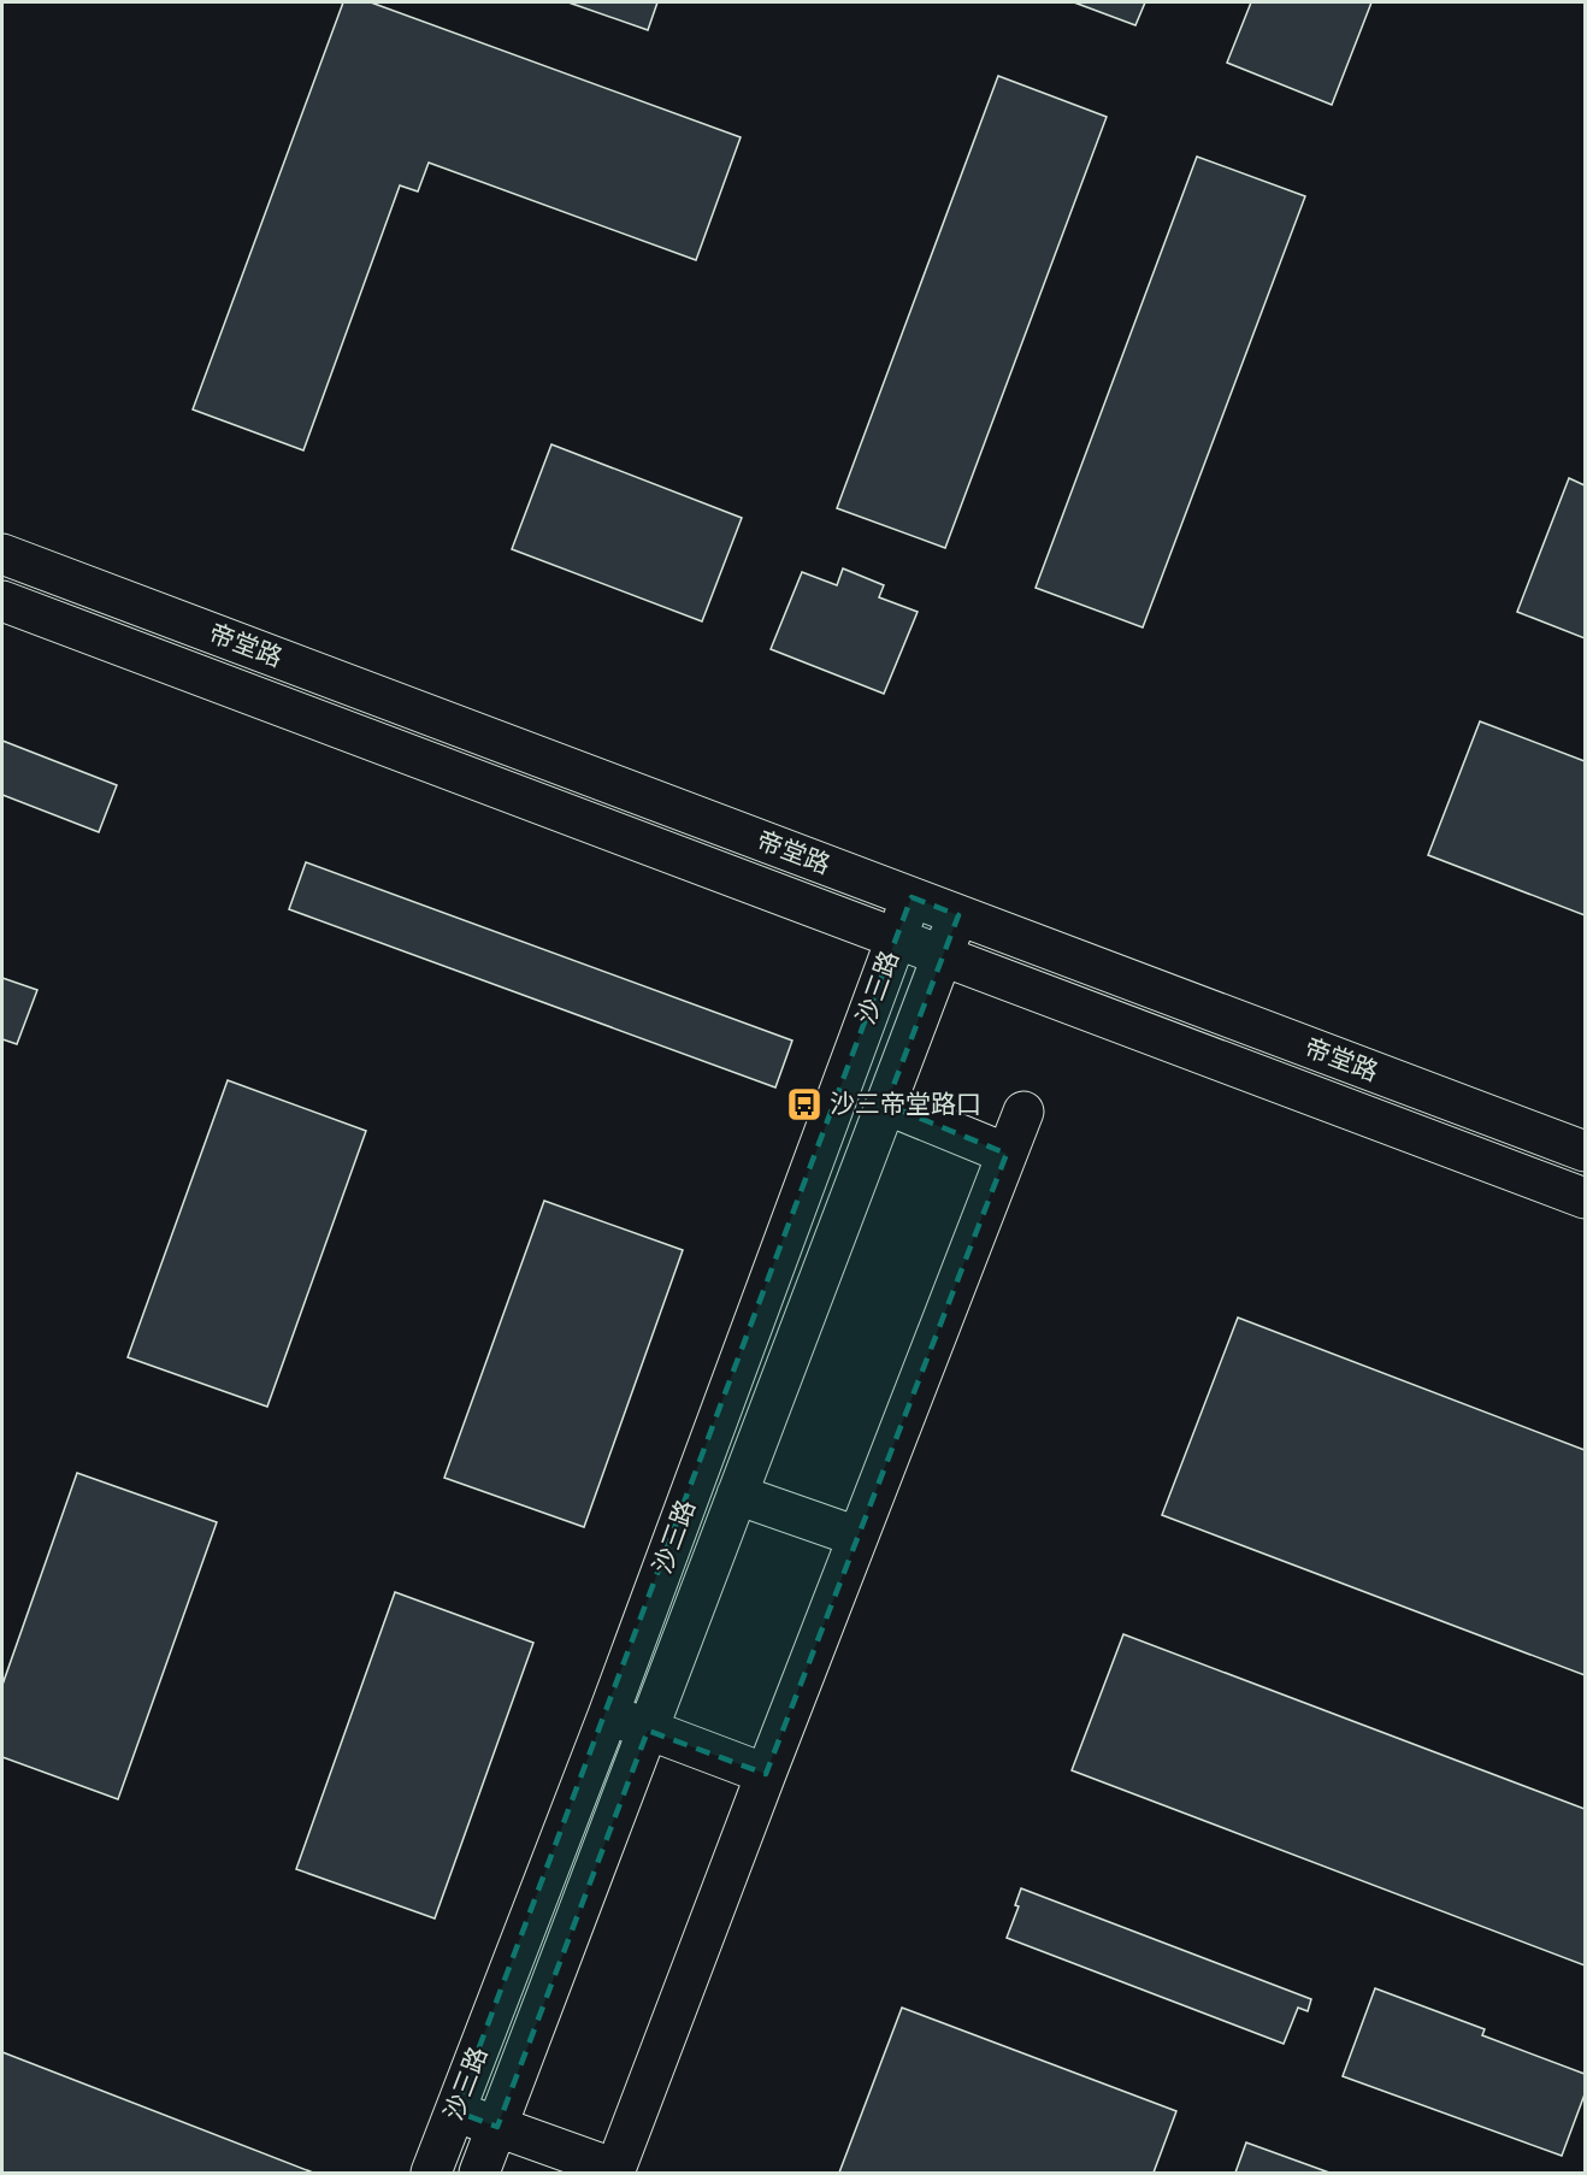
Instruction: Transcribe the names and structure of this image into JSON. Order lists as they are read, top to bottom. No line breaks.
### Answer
{"streets":{"street":["帝堂路","沙三路"]},"crossings":[["帝堂路","沙三路"]],"places":{"bus stop":["沙三帝堂路口"]}}
